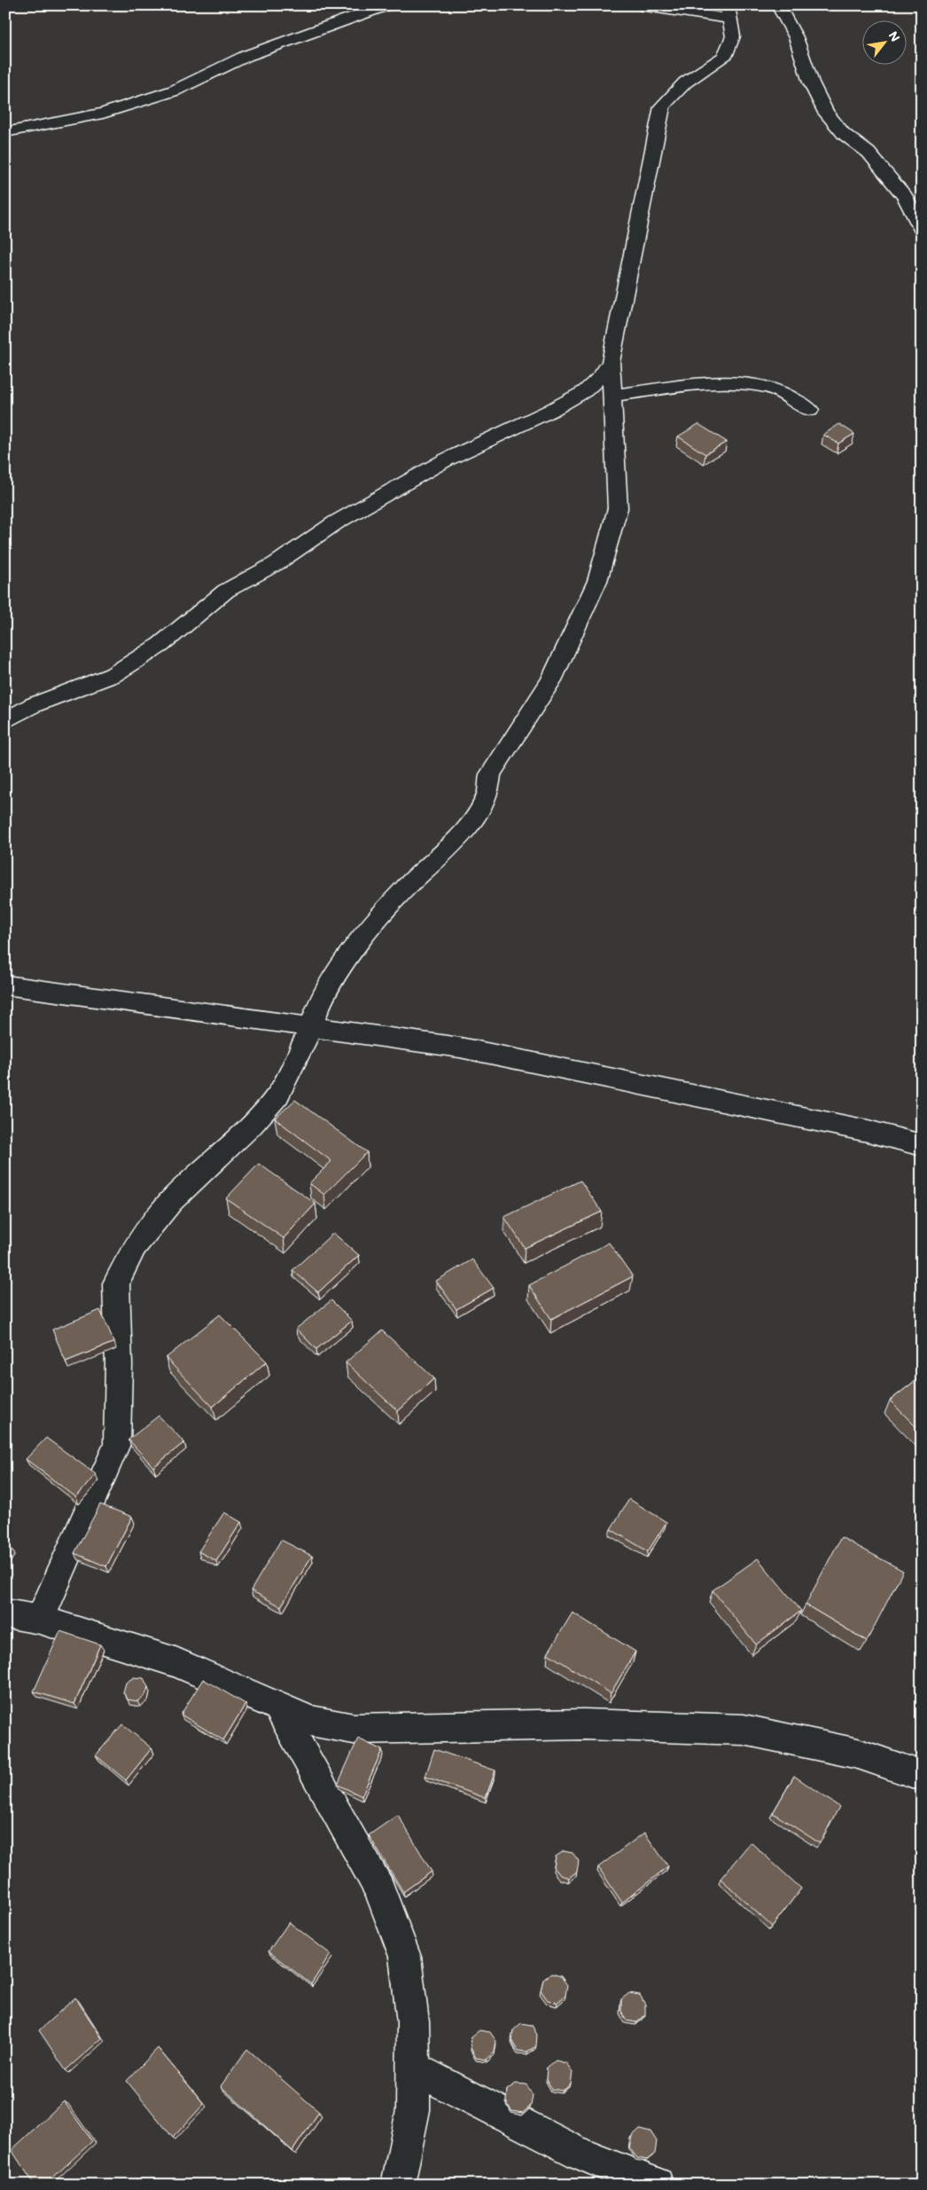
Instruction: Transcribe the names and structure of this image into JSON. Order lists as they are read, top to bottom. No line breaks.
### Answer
{"north":"top right"}
